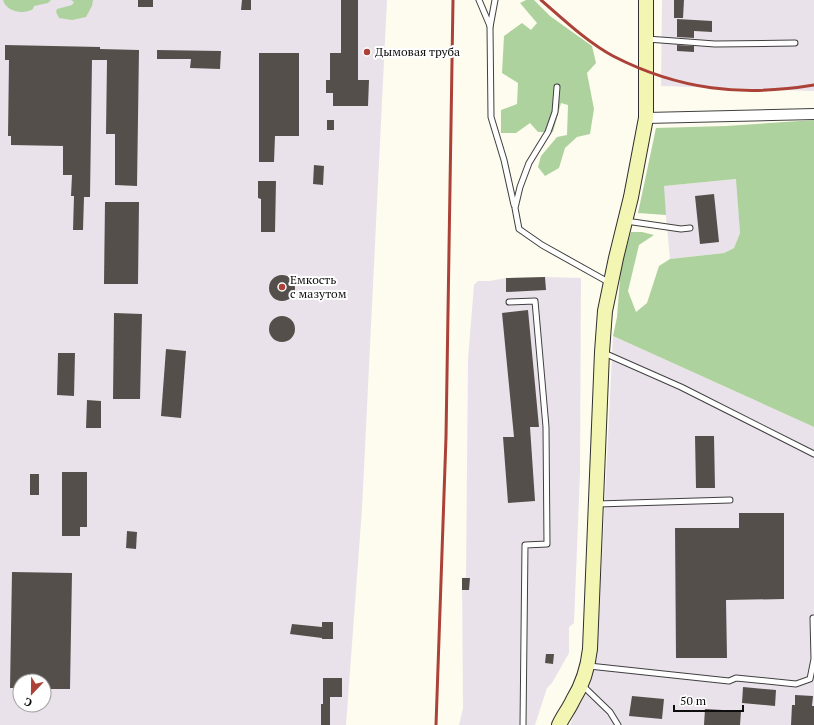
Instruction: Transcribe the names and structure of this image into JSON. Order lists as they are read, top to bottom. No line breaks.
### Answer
{"places":["Дымовая труба","Емкость с мазутом"],"scale_bar":"50 m","north":"bottom"}
